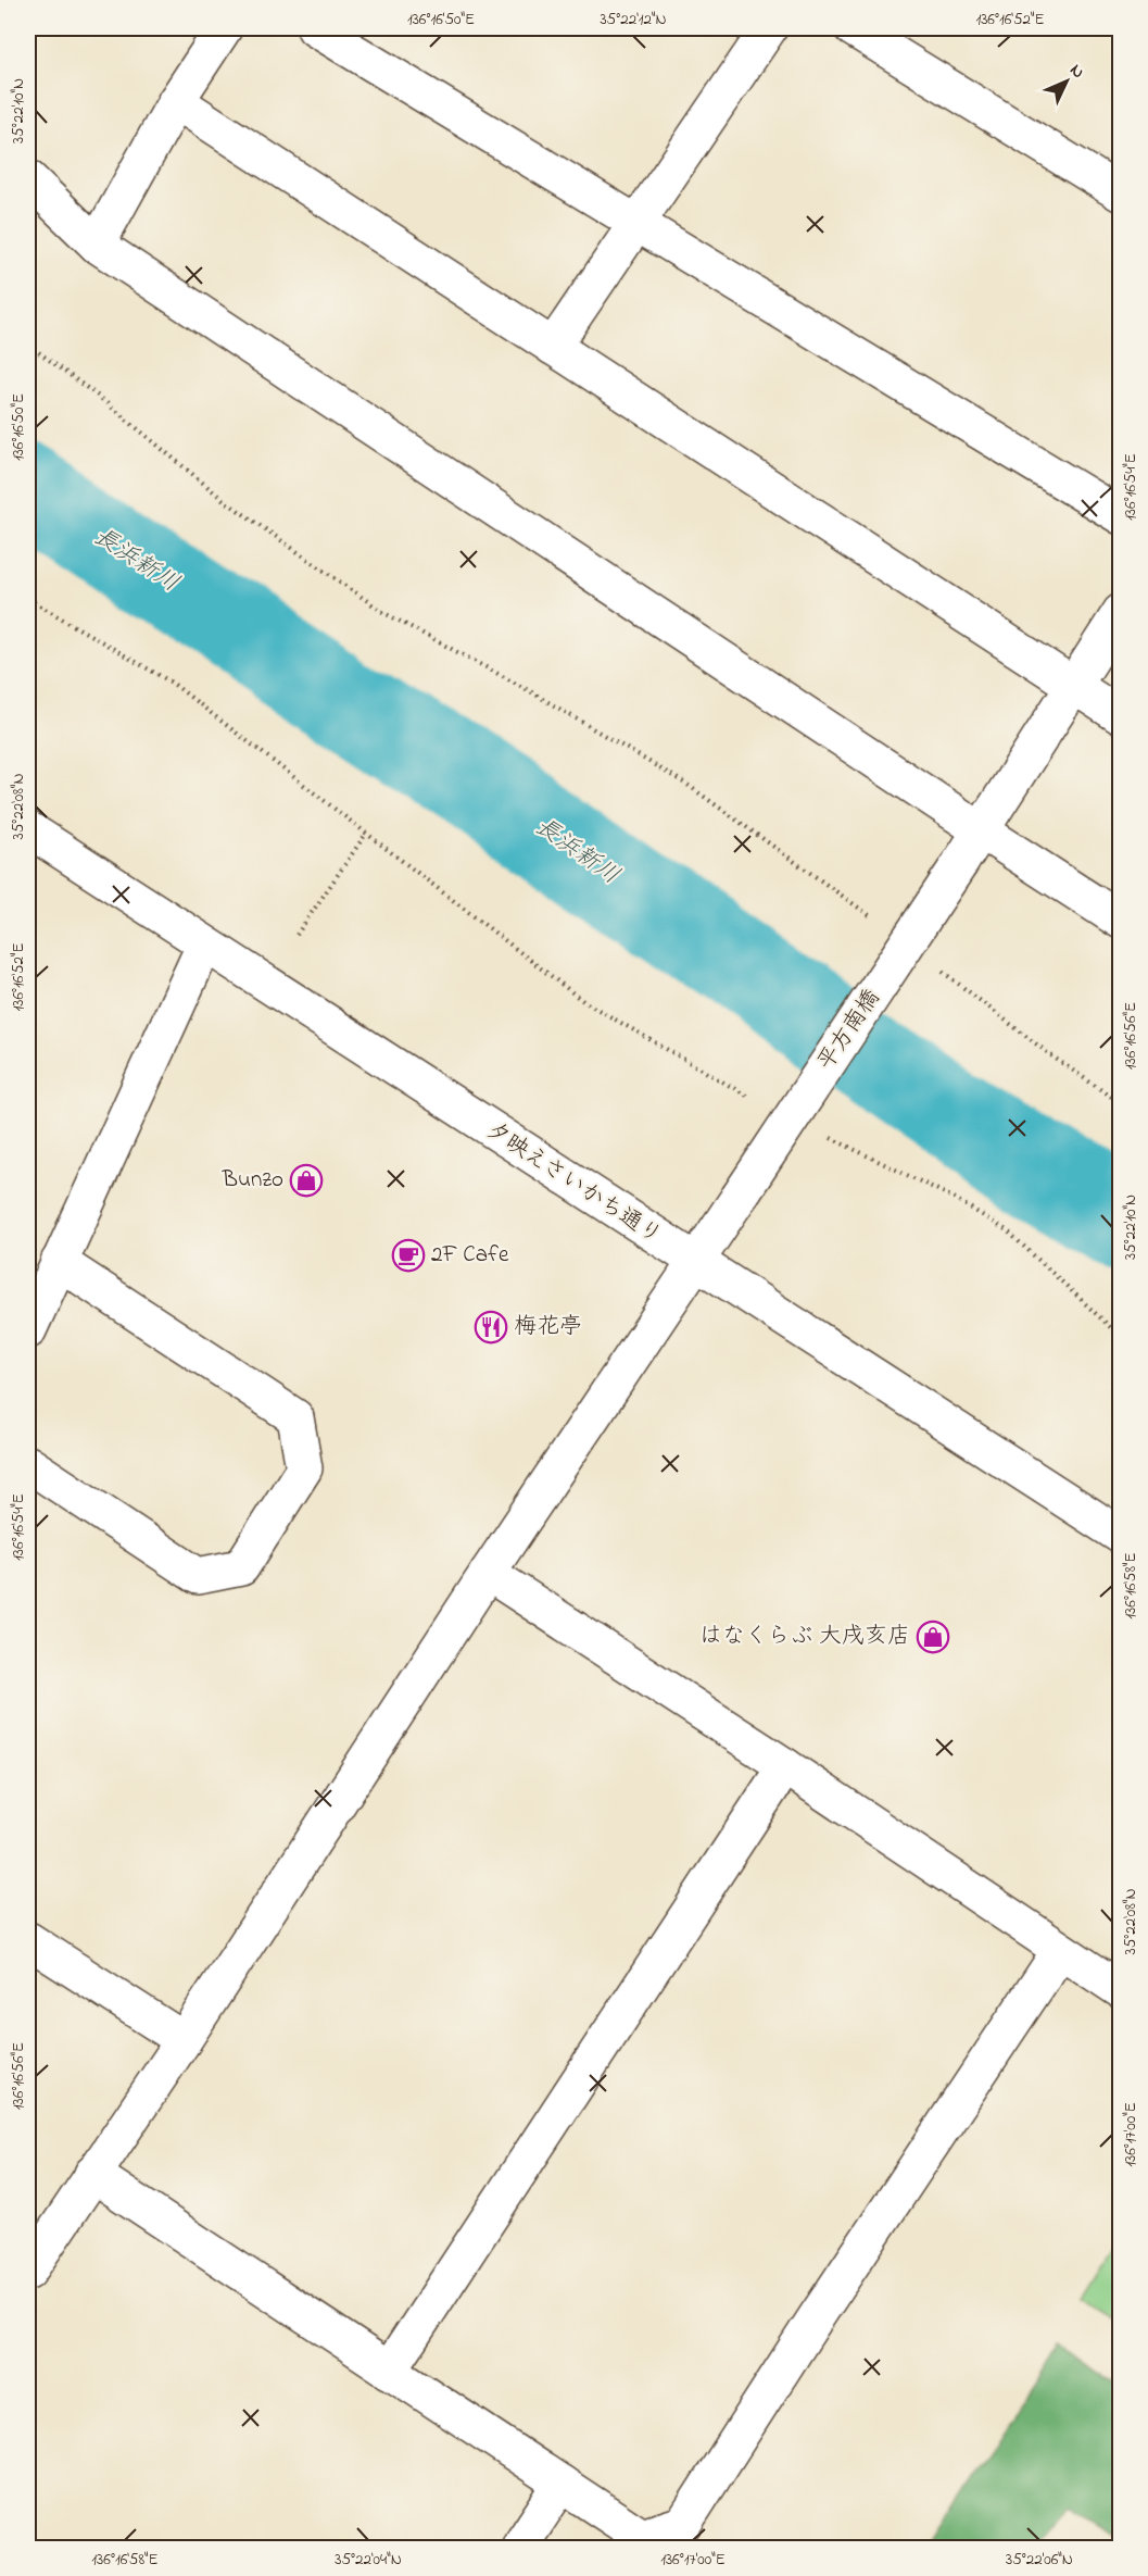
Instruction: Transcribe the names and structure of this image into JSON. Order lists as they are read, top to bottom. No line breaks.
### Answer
{"streets":{"street":["平方南橋","夕映えさいかち通り"]},"crossings":[["平方南橋","夕映えさいかち通り"]],"water":["長浜新川"],"places":{"shop":["Bunzo","はなくらぶ 大戌亥店"],"cafe":["2F Cafe"],"restaurant":["梅花亭"]},"north":"top right","coordinates":["136°16'50\"E","35°22'12\"N","136°16'52\"E","35°22'10\"N","136°16'54\"E","35°22'08\"N","136°16'56\"E","136°16'58\"E","136°17'00\"E","35°22'04\"N","35°22'06\"N"]}
